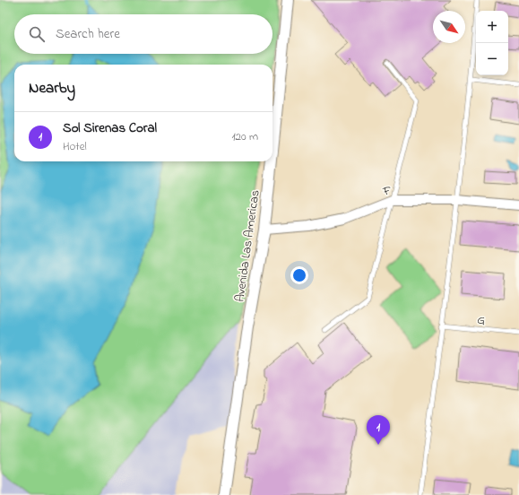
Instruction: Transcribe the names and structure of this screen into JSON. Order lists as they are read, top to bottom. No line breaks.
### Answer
{"streets":{"street":["F","Avenida Las Americas"],"lane":["G"]},"crossings":[["F","Avenida Las Americas"]],"north":"bottom right","page":{"map_buttons":["+","−"],"search":"Search here","heading":"Nearby","list":[{"mark":"1","name":"Sol Sirenas Coral","note":"Hotel","value":"120 m"}],"pins":"1"}}
